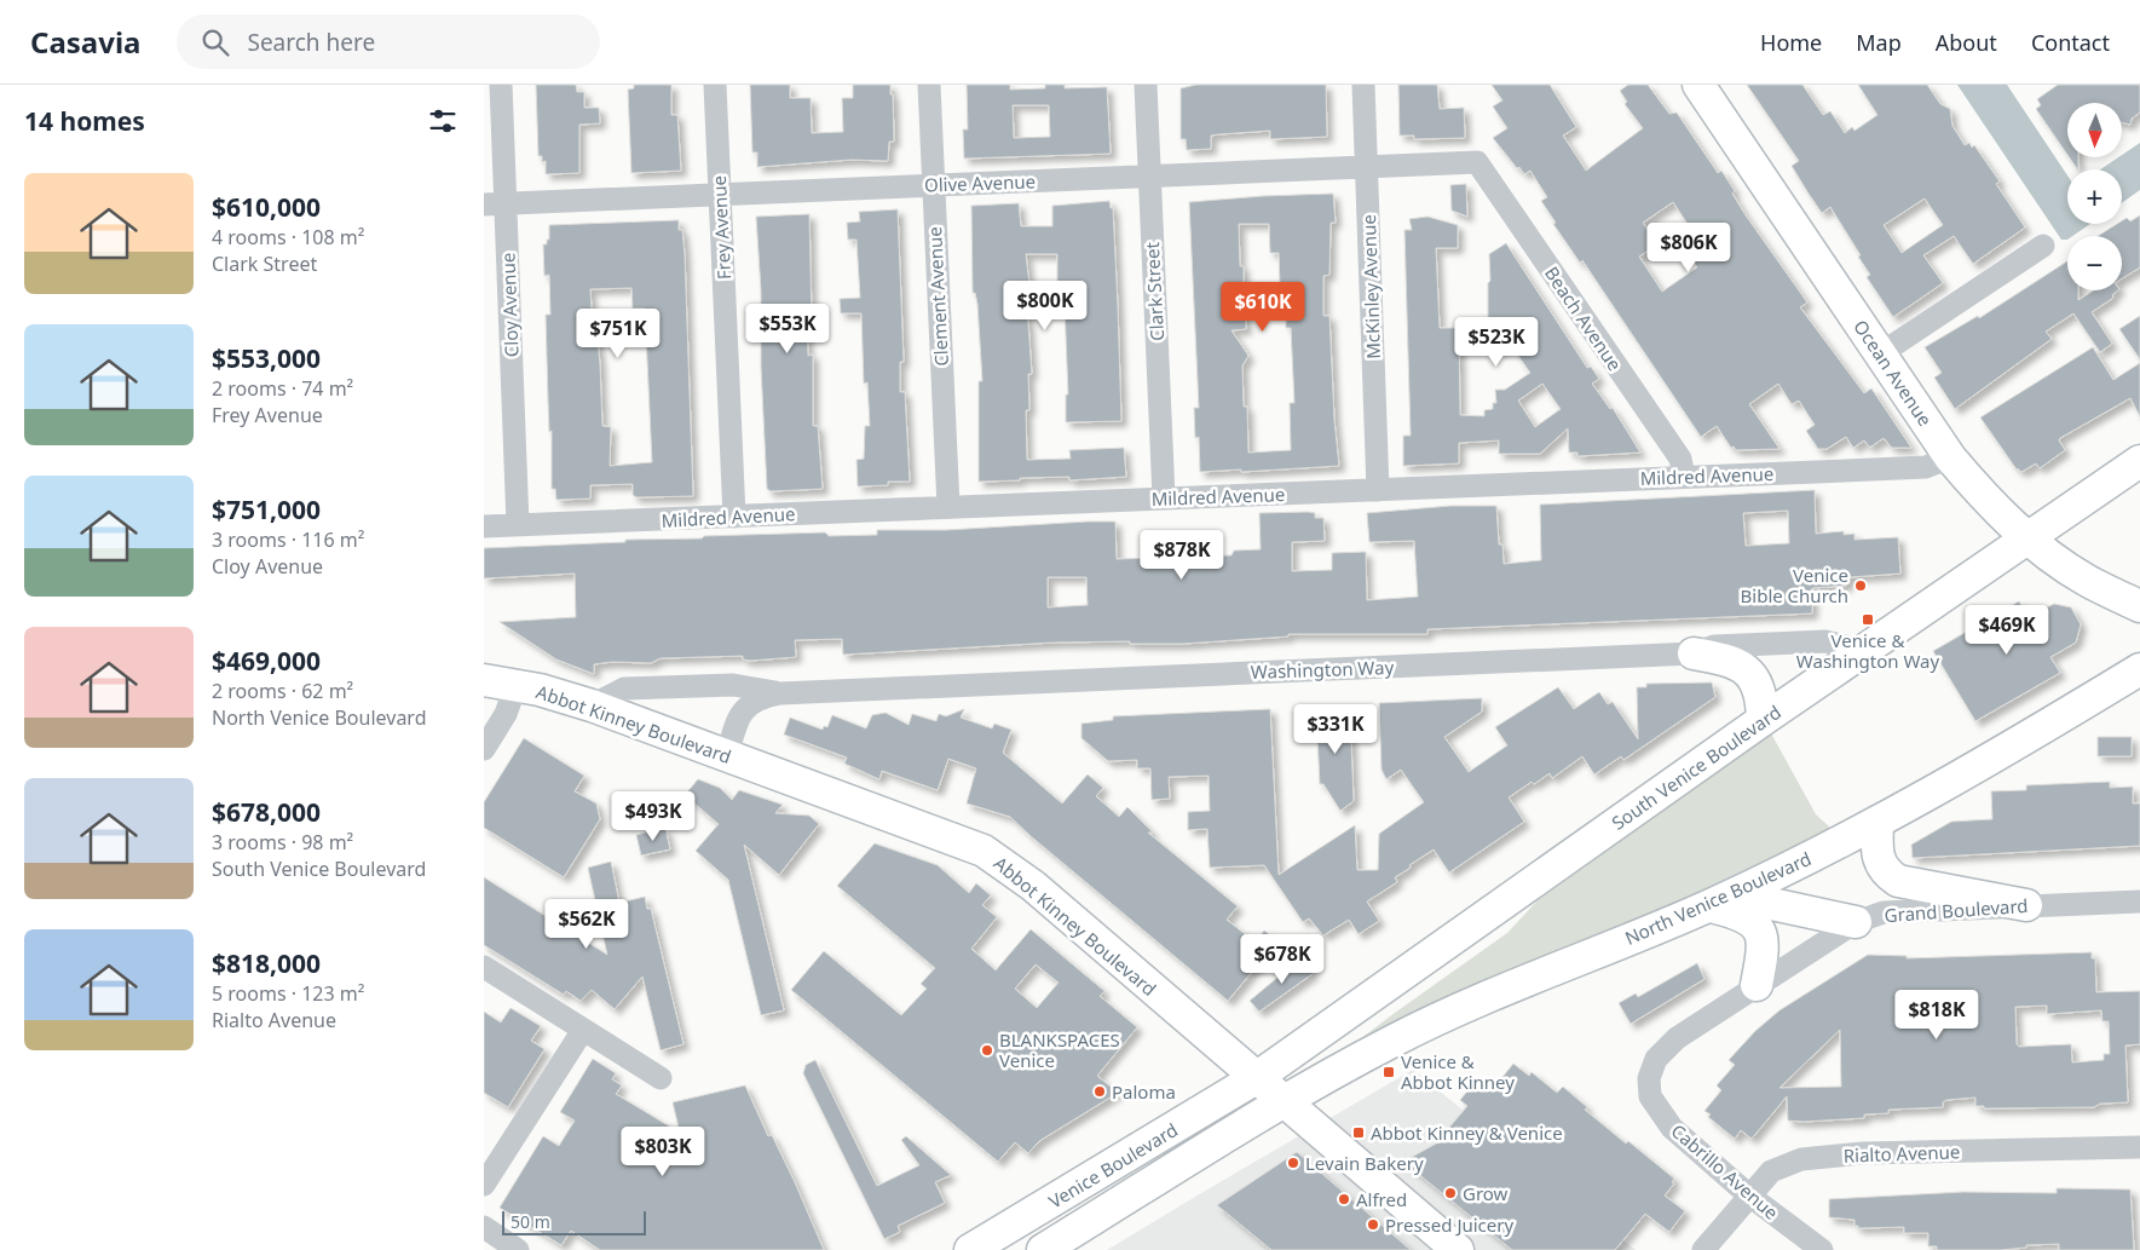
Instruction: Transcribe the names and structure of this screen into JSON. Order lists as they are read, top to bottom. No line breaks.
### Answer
{"streets":{"main road":["Ocean Avenue","Abbot Kinney Boulevard","South Venice Boulevard","North Venice Boulevard","Venice Boulevard"],"street":["Olive Avenue","Frey Avenue","McKinley Avenue","Clark Street","Clement Avenue","Cloy Avenue","Beach Avenue","Mildred Avenue","Washington Way","Grand Boulevard","Rialto Avenue","Cabrillo Avenue"]},"crossings":[["Olive Avenue","Frey Avenue"],["Olive Avenue","McKinley Avenue"],["Olive Avenue","Clark Street"],["Olive Avenue","Clement Avenue"],["Olive Avenue","Cloy Avenue"],["Olive Avenue","Beach Avenue"],["Frey Avenue","Mildred Avenue"],["McKinley Avenue","Mildred Avenue"],["Clark Street","Mildred Avenue"],["Clement Avenue","Mildred Avenue"],["Cloy Avenue","Mildred Avenue"],["Beach Avenue","Mildred Avenue"],["Ocean Avenue","Mildred Avenue"],["Ocean Avenue","South Venice Boulevard"],["Washington Way","Abbot Kinney Boulevard"],["Washington Way","South Venice Boulevard"],["Abbot Kinney Boulevard","South Venice Boulevard"],["Abbot Kinney Boulevard","North Venice Boulevard"],["Abbot Kinney Boulevard","Venice Boulevard"],["South Venice Boulevard","Venice Boulevard"],["North Venice Boulevard","Venice Boulevard"],["Grand Boulevard","Cabrillo Avenue"],["Rialto Avenue","Cabrillo Avenue"]],"places":{"other":["Venice Bible Church","BLANKSPACES Venice","Paloma","Levain Bakery","Grow","Alfred","Pressed Juicery"],"transit":["Venice & Washington Way","Venice & Abbot Kinney","Abbot Kinney & Venice"]},"scale_bar":"50 m","north":"bottom","page":{"header":"Casavia","search":"Search here","nav":["Home","Map","About","Contact"],"heading":"14 homes","map_buttons":["+","−"],"list":[{"name":"$610,000","note":"4 rooms · 108 m² · Clark Street"},{"name":"$553,000","note":"2 rooms · 74 m² · Frey Avenue"},{"name":"$751,000","note":"3 rooms · 116 m² · Cloy Avenue"},{"name":"$469,000","note":"2 rooms · 62 m² · North Venice Boulevard"},{"name":"$678,000","note":"3 rooms · 98 m² · South Venice Boulevard"},{"name":"$818,000","note":"5 rooms · 123 m² · Rialto Avenue"}],"price":["$806K","$800K","$610K","$553K","$751K","$523K","$878K","$469K","$331K","$493K","$562K","$678K","$818K","$803K"],"scale":"50 m"}}
